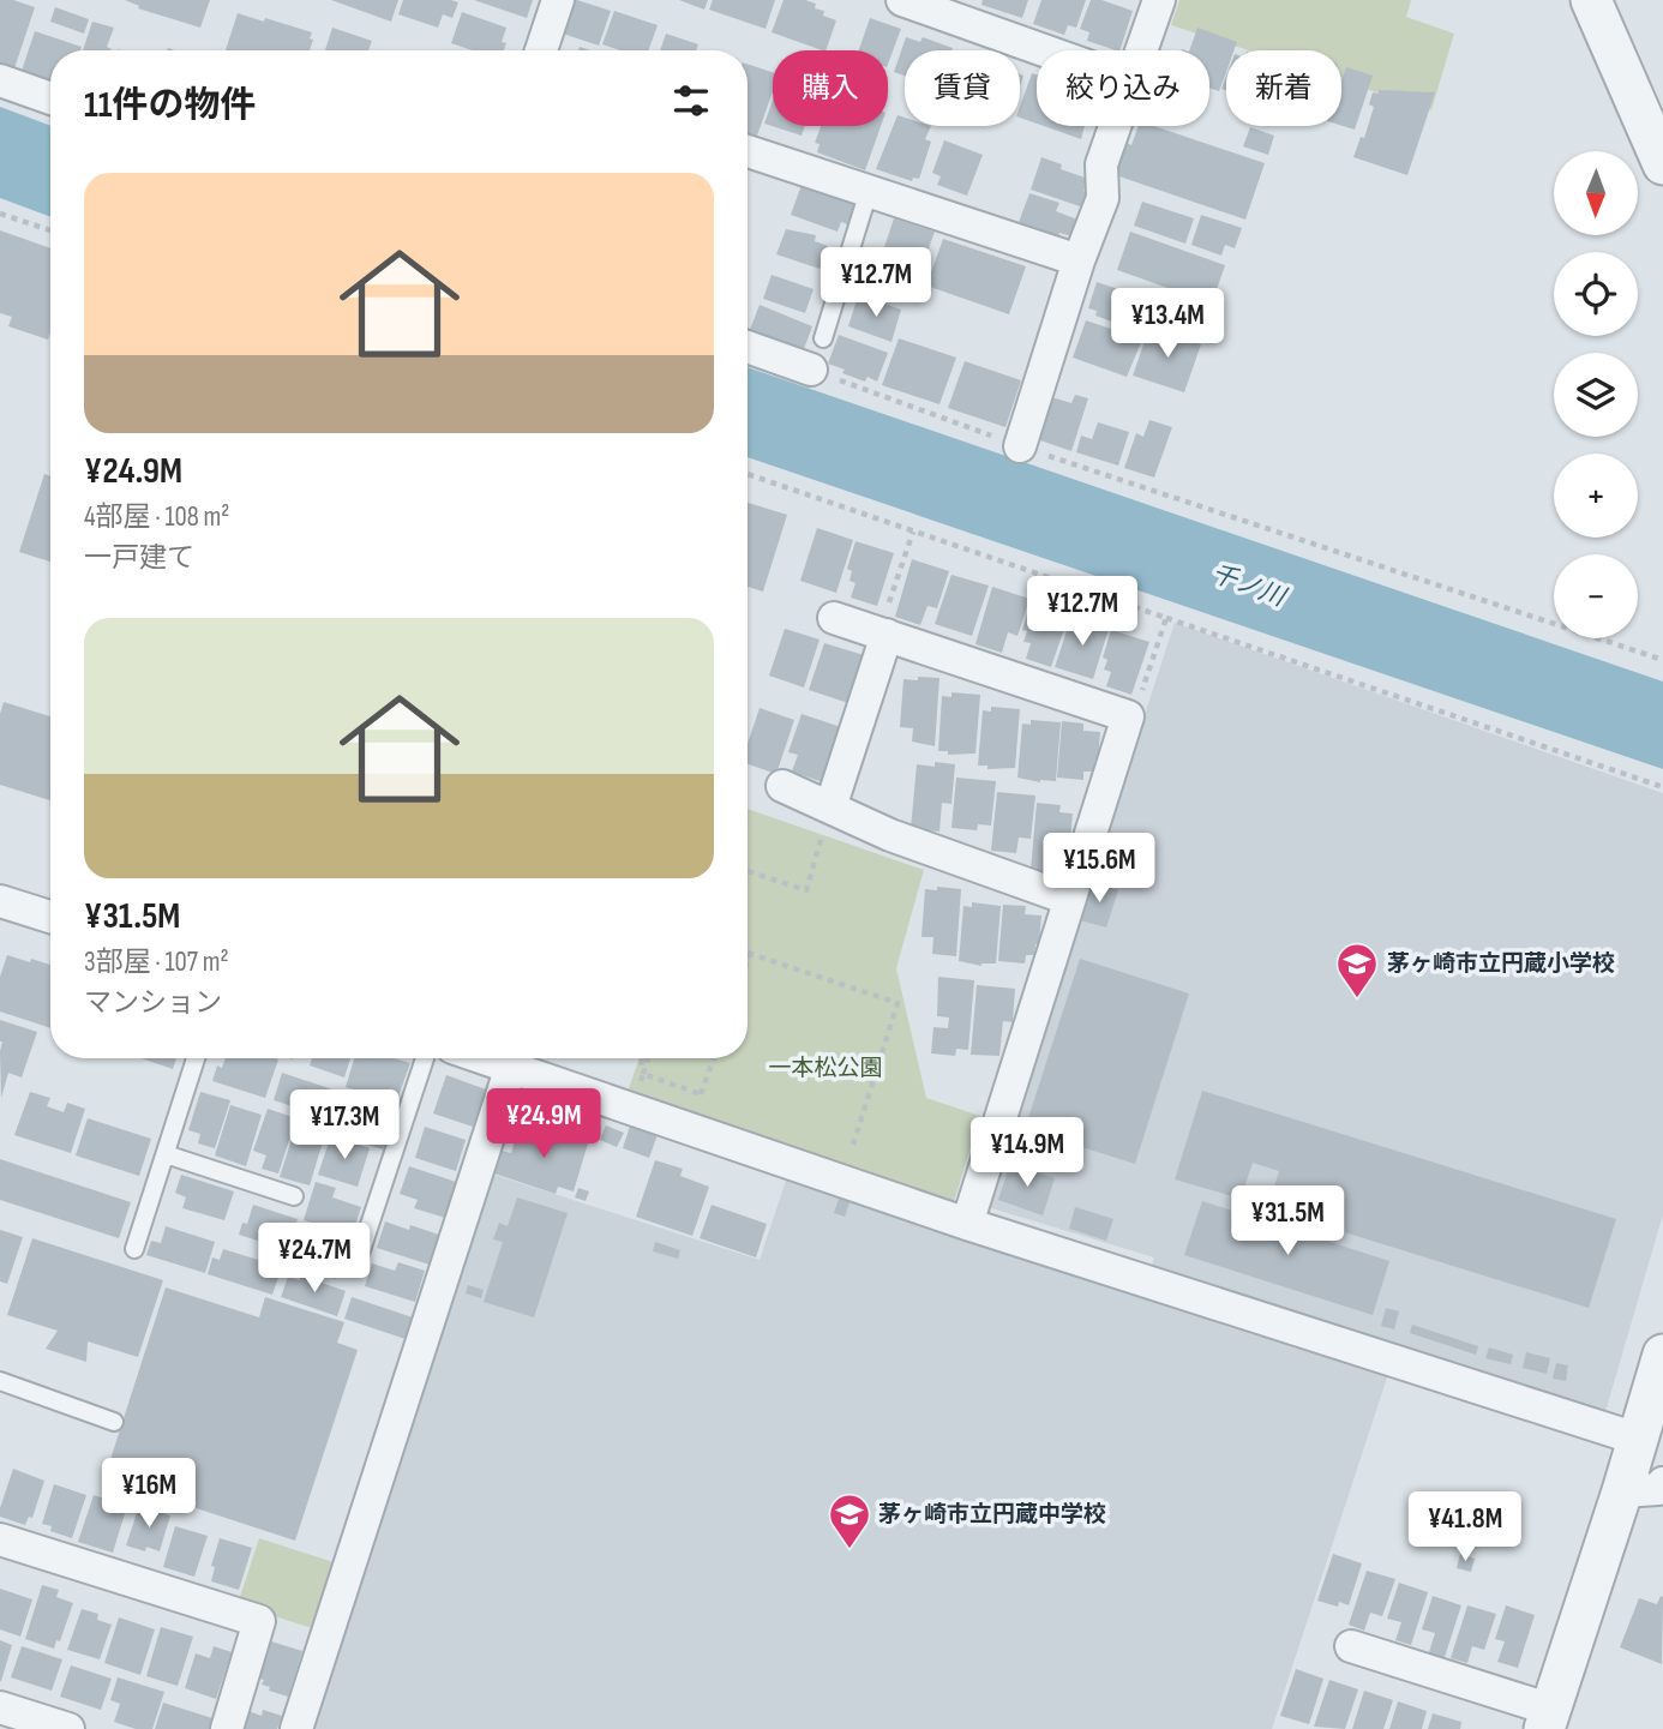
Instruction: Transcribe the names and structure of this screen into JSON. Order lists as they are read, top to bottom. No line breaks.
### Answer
{"water":["千ノ川"],"parks":["一本松公園"],"places":{"school or university":["茅ヶ崎市立円蔵小学校","茅ヶ崎市立円蔵中学校"]},"north":"bottom","page":{"chip":["購入","賃貸","絞り込み","新着"],"heading":"11件の物件","map_buttons":["+","−"],"list":[{"name":"¥24.9M","note":"4部屋 · 108 m² · 一戸建て"},{"name":"¥31.5M","note":"3部屋 · 107 m² · マンション"}],"price":["¥12.7M","¥13.4M","¥12.7M","¥15.6M","¥24.9M","¥17.3M","¥14.9M","¥31.5M","¥24.7M","¥16M","¥41.8M"]}}
